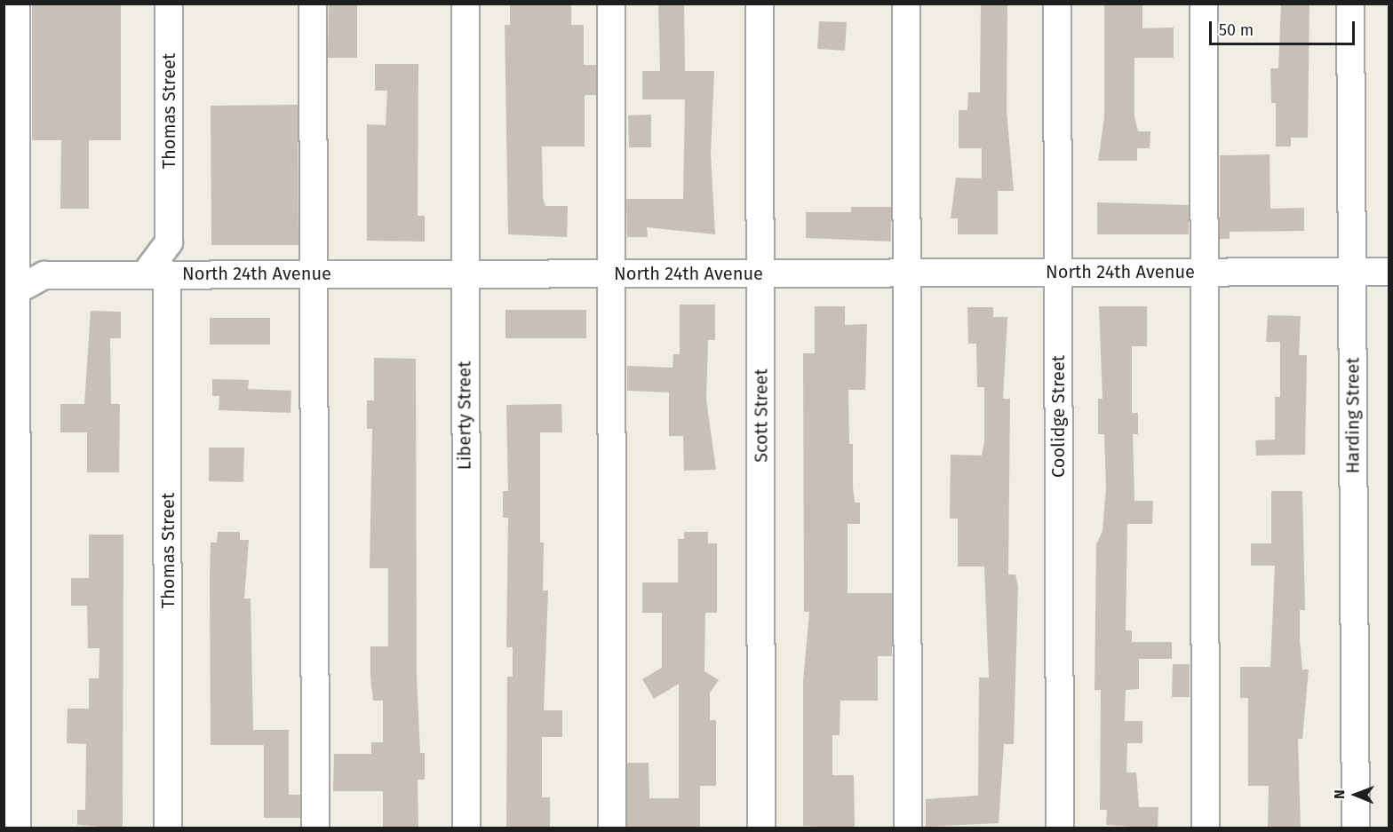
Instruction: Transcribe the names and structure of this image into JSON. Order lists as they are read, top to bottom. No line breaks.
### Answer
{"streets":{"street":["Thomas Street","North 24th Avenue","Liberty Street","Scott Street","Harding Street","Coolidge Street"]},"crossings":[["Thomas Street","North 24th Avenue"],["North 24th Avenue","Liberty Street"],["North 24th Avenue","Scott Street"],["North 24th Avenue","Harding Street"],["North 24th Avenue","Coolidge Street"]],"scale_bar":"50 m","north":"left"}
